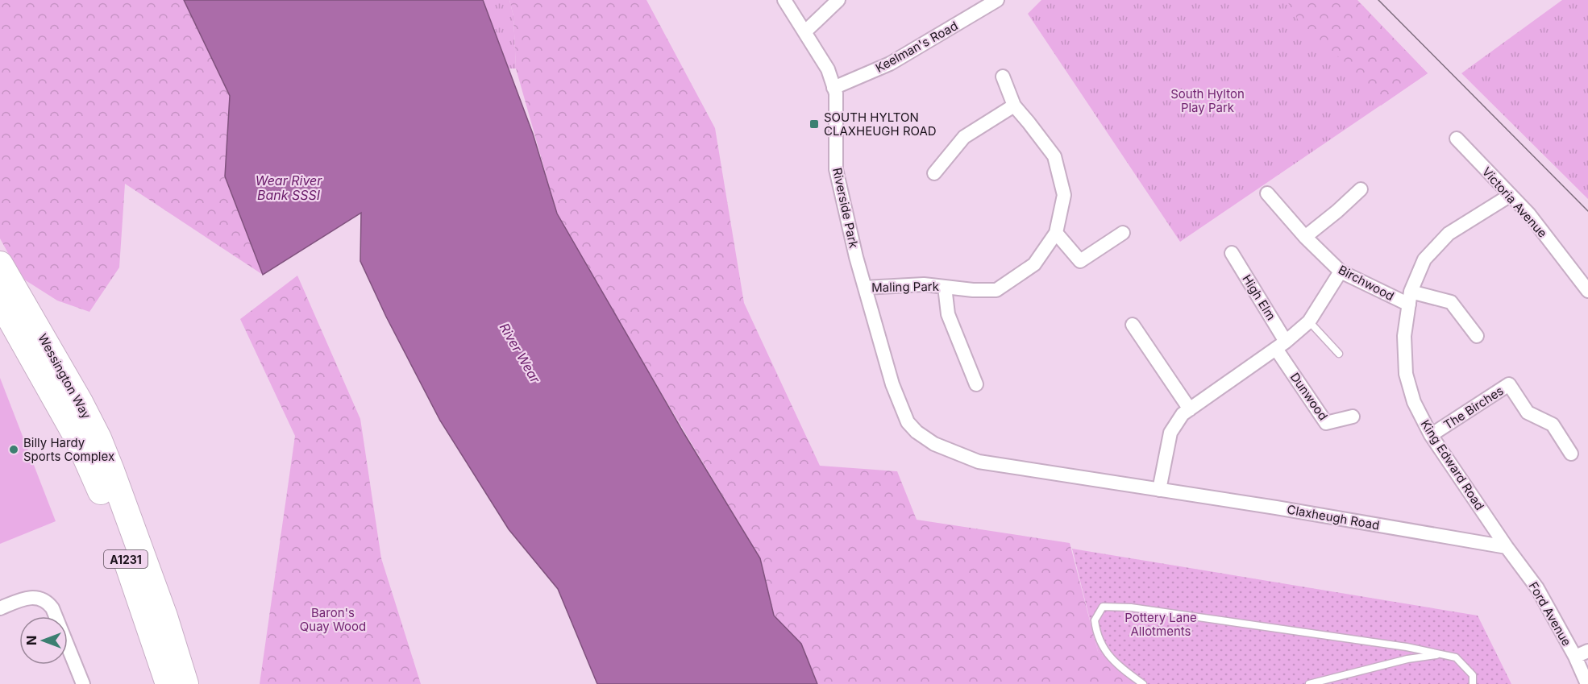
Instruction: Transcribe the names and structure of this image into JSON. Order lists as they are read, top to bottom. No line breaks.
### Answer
{"streets":{"highway":["Wessington Way","A1231"],"street":["Keelman's Road","Victoria Avenue","Riverside Park","Birchwood","Maling Park","High Elm","Dunwood","The Birches","King Edward Road","Claxheugh Road","Ford Avenue"]},"crossings":[["Keelman's Road","Riverside Park"],["Victoria Avenue","King Edward Road"],["Riverside Park","Maling Park"],["Riverside Park","Claxheugh Road"],["Birchwood","King Edward Road"],["High Elm","Dunwood"],["The Birches","King Edward Road"],["King Edward Road","Claxheugh Road"],["King Edward Road","Ford Avenue"],["Claxheugh Road","Ford Avenue"]],"water":["Wear River Bank SSSI","River Wear"],"parks":["South Hylton Play Park","Baron's Quay Wood","Pottery Lane Allotments"],"places":{"transit":["SOUTH HYLTON CLAXHEUGH ROAD"],"other":["Billy Hardy Sports Complex"]},"north":"left"}
